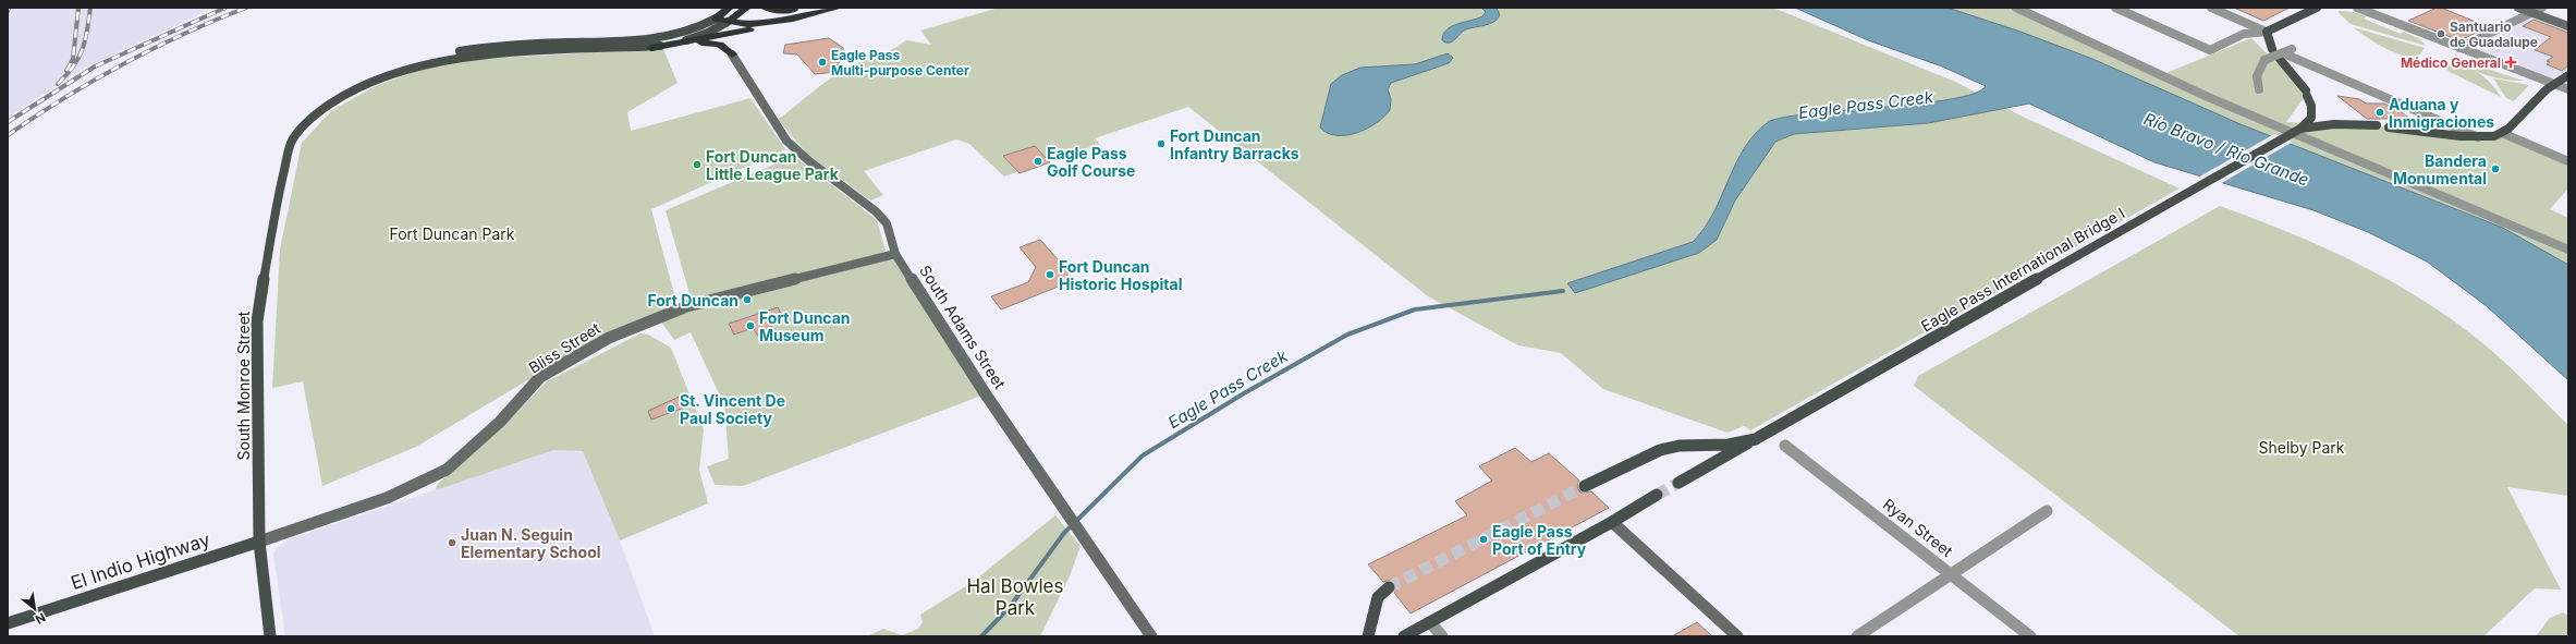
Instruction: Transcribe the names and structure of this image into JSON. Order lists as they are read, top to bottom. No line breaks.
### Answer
{"streets":{"main road":["Eagle Pass International Bridge I","South Monroe Street","El Indio Highway"],"street":["South Adams Street","Bliss Street","Ryan Street"]},"crossings":[["South Adams Street","Bliss Street"],["Bliss Street","South Monroe Street"],["Bliss Street","El Indio Highway"],["South Monroe Street","El Indio Highway"]],"water":["Eagle Pass Creek","Río Bravo / Rio Grande"],"parks":["Fort Duncan Park","Shelby Park","Hal Bowles Park"],"places":{"other":["Santuario de Guadalupe","Eagle Pass Multi-purpose Center","Aduana y Inmigraciones","Fort Duncan Infantry Barracks","Eagle Pass Golf Course","Fort Duncan Little League Park","Bandera Monumental","Fort Duncan Historic Hospital","Fort Duncan","Fort Duncan Museum","St. Vincent De Paul Society","Eagle Pass Port of Entry","Juan N. Seguin Elementary School"],"health":["Médico General"]},"north":"bottom right"}
